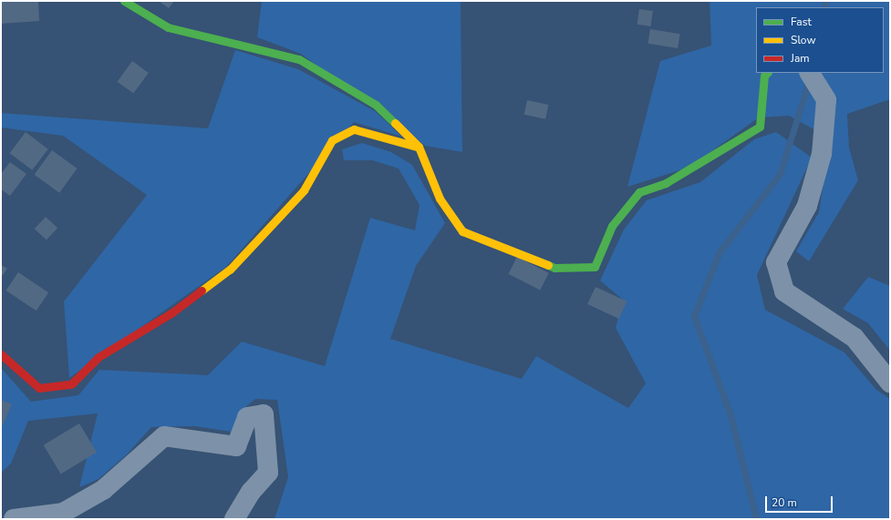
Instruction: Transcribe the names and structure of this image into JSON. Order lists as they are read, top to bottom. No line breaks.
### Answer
{"legend":["Fast","Slow","Jam"],"scale_bar":"20 m"}
